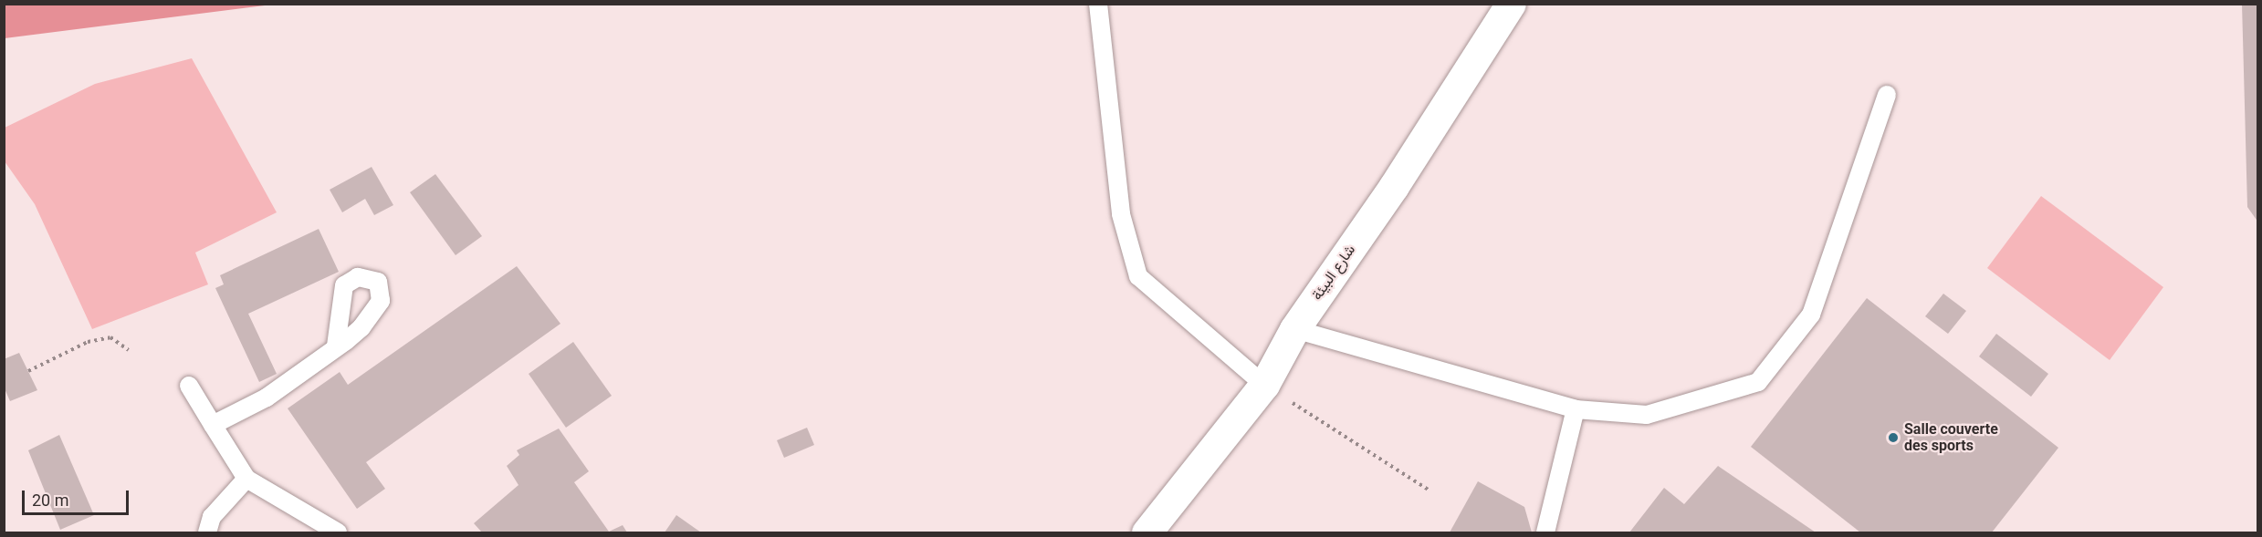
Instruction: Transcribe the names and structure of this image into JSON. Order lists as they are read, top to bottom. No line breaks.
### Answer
{"streets":{"main road":["شارع البيئة"]},"places":["Salle couverte des sports"],"scale_bar":"20 m"}
